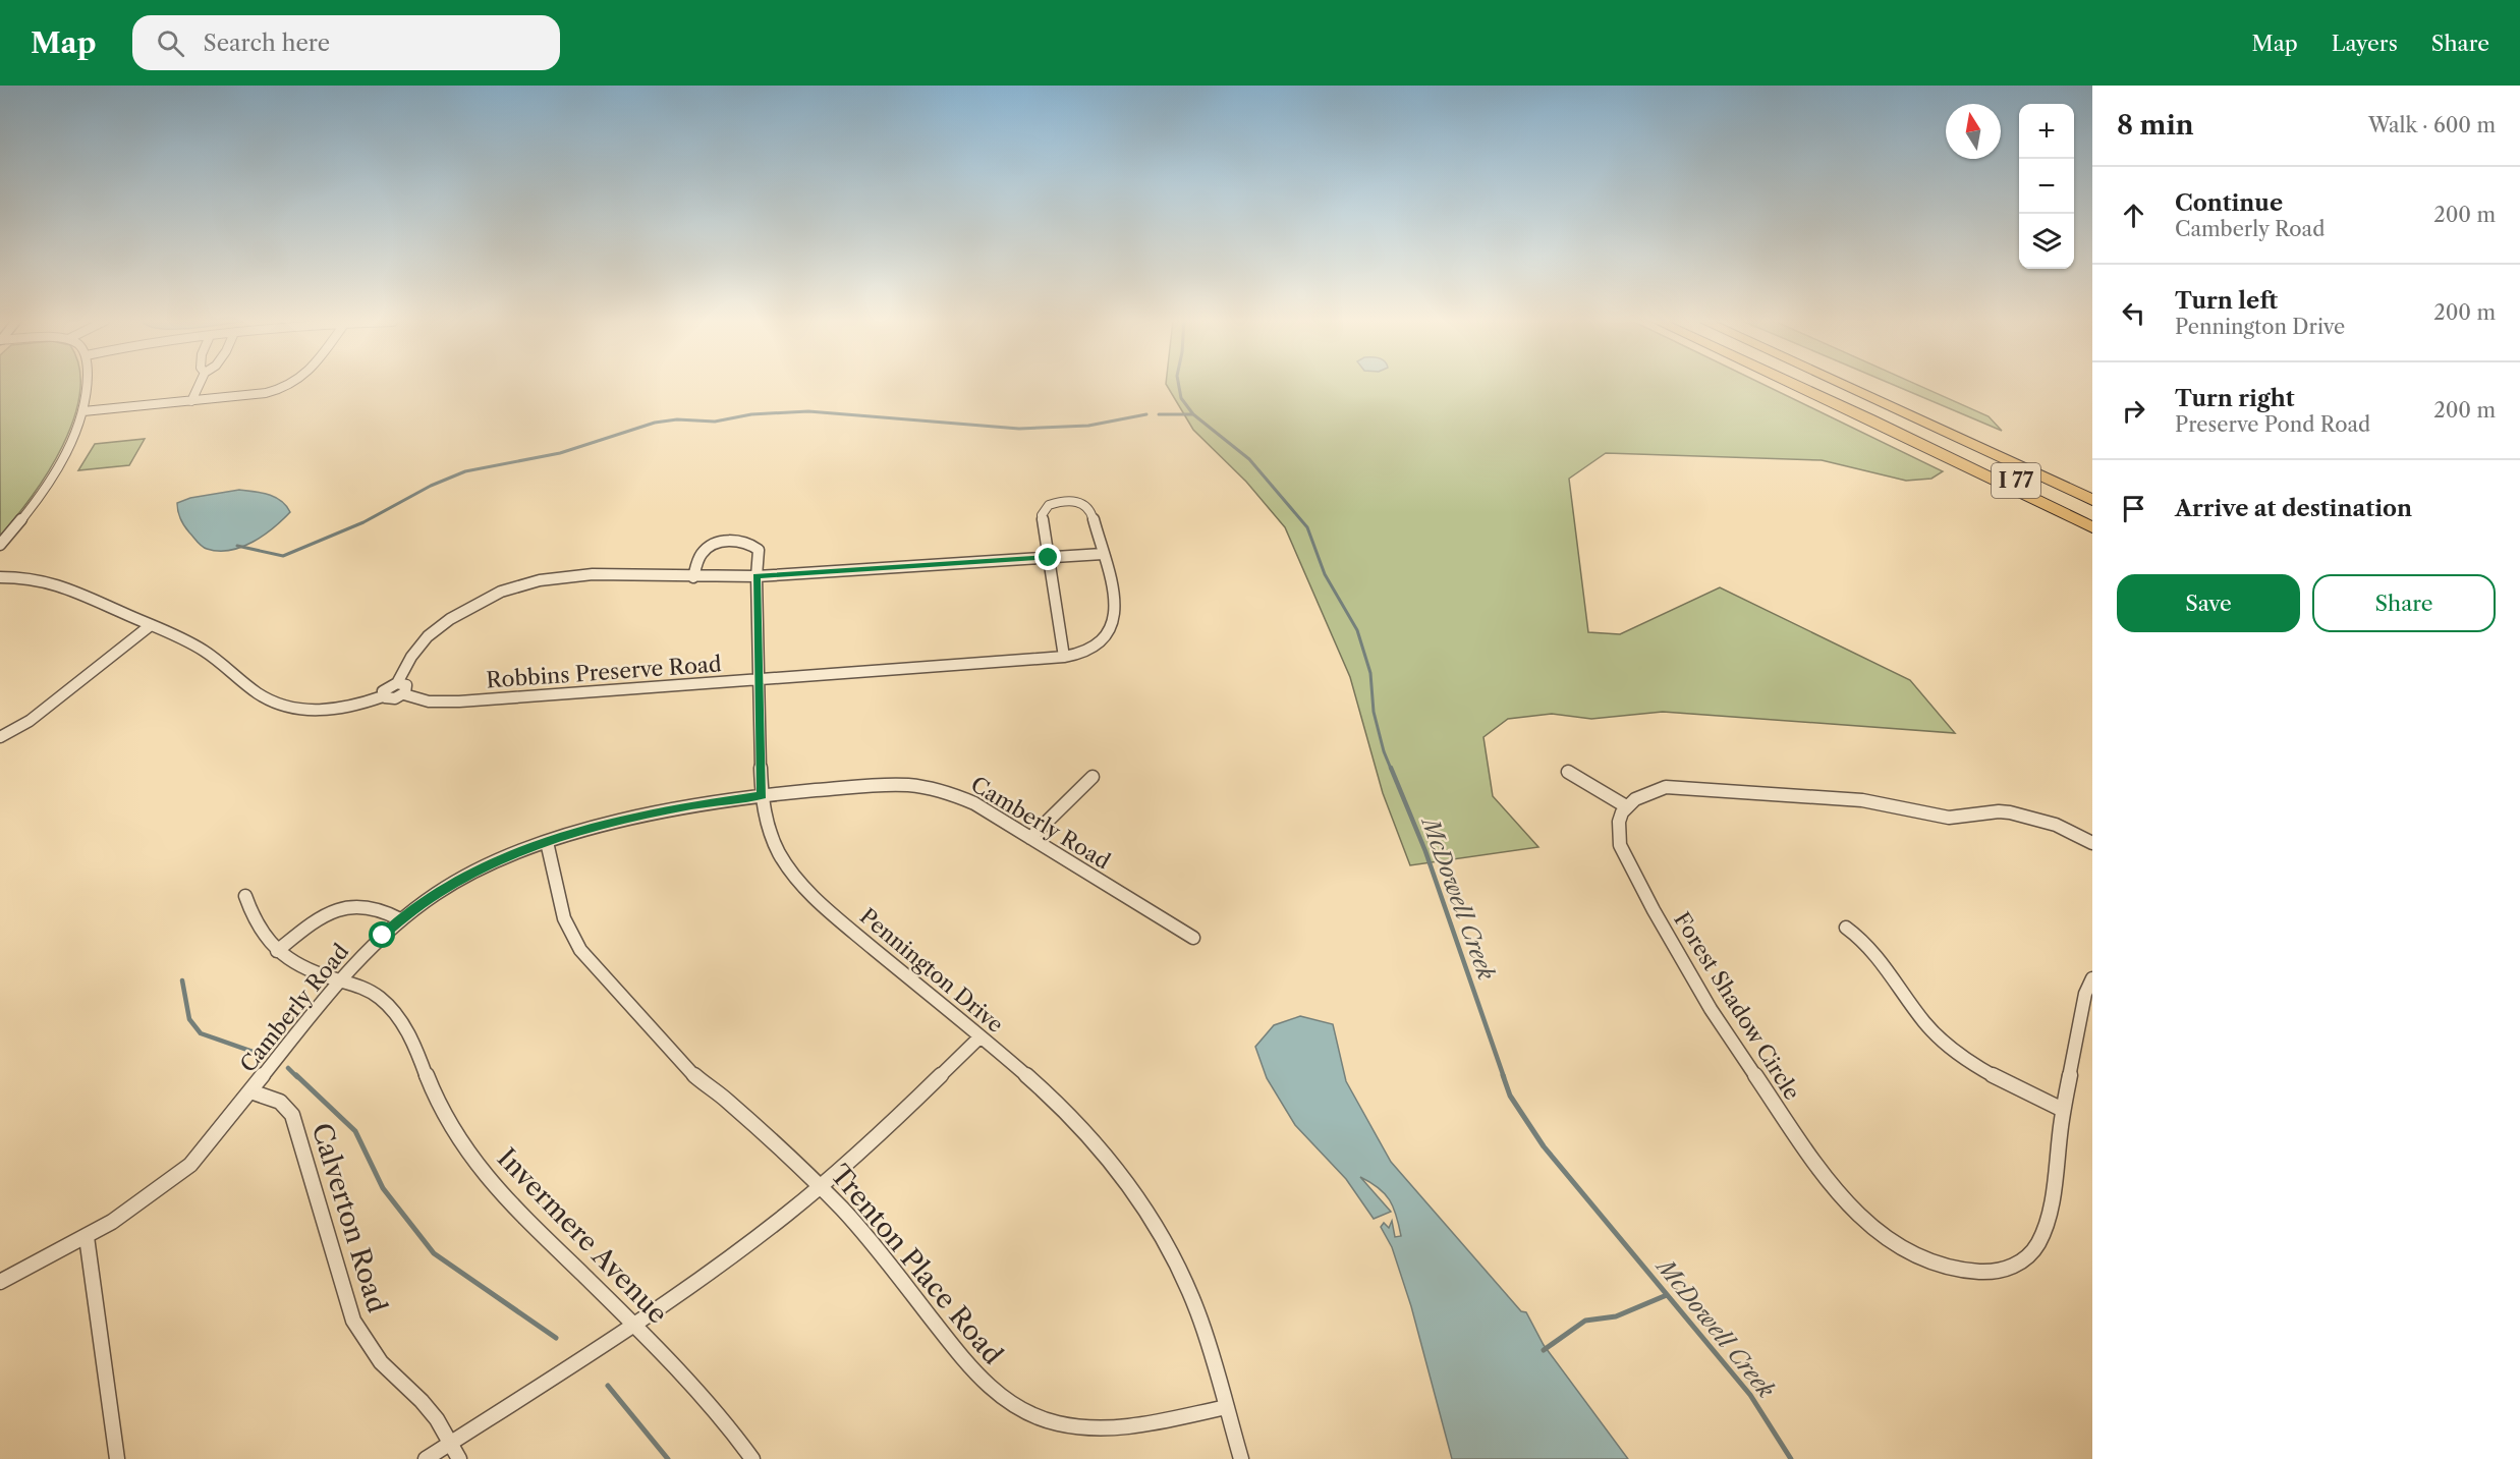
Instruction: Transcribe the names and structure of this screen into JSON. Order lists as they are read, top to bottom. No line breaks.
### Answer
{"streets":{"highway":["I 77"],"street":["Robbins Preserve Road","Camberly Road","Pennington Drive","Forest Shadow Circle","Calverton Road","Invermere Avenue","Trenton Place Road"]},"crossings":[["Robbins Preserve Road","Pennington Drive"],["Camberly Road","Pennington Drive"],["Camberly Road","Calverton Road"],["Camberly Road","Invermere Avenue"],["Camberly Road","Trenton Place Road"],["Pennington Drive","Trenton Place Road"]],"water":["McDowell Creek"],"north":"top","page":{"header":"Map","search":"Search here","nav":["Map","Layers","Share"],"heading":["8 min","Walk · 600 m"],"map_buttons":["+","−"],"list":[["Continue","Camberly Road","200 m"],["Turn left","Pennington Drive","200 m"],["Turn right","Preserve Pond Road","200 m"],"Arrive at destination"],"buttons":["Save","Share"]}}
